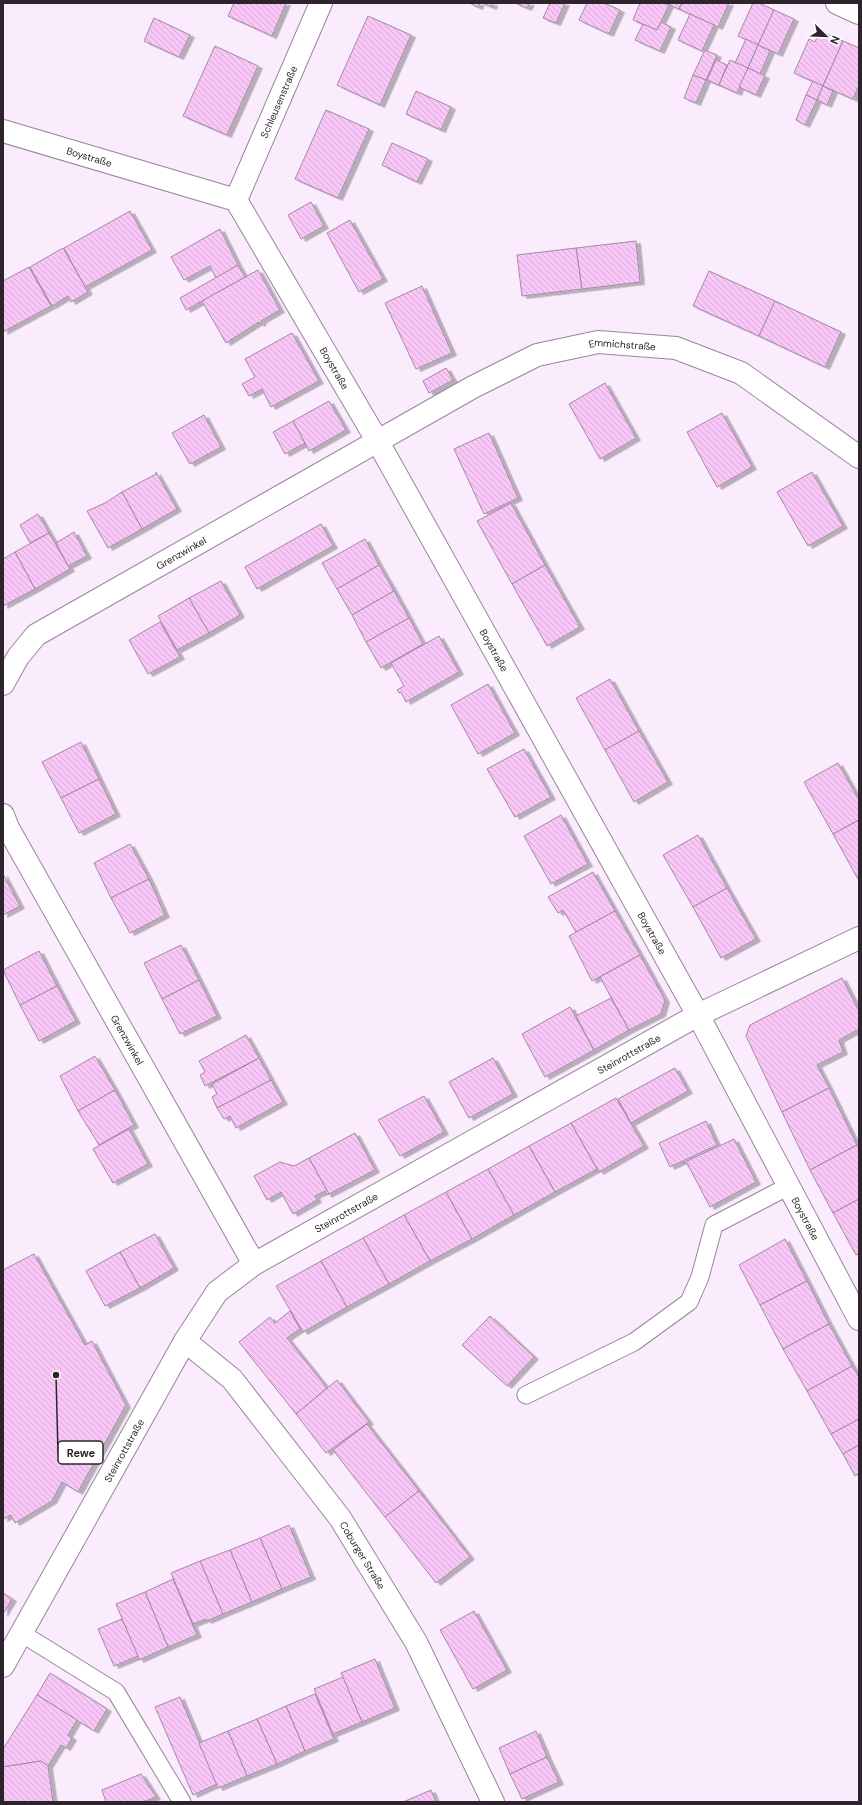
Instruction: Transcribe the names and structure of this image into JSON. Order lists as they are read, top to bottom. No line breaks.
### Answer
{"streets":{"street":["Schleusenstraße","Boystraße","Emmichstraße","Grenzwinkel","Steinrottstraße","Coburger Straße"]},"crossings":[["Schleusenstraße","Boystraße"],["Boystraße","Emmichstraße"],["Boystraße","Grenzwinkel"],["Boystraße","Steinrottstraße"],["Emmichstraße","Grenzwinkel"],["Grenzwinkel","Steinrottstraße"],["Steinrottstraße","Coburger Straße"]],"places":["Rewe"],"north":"bottom right"}
